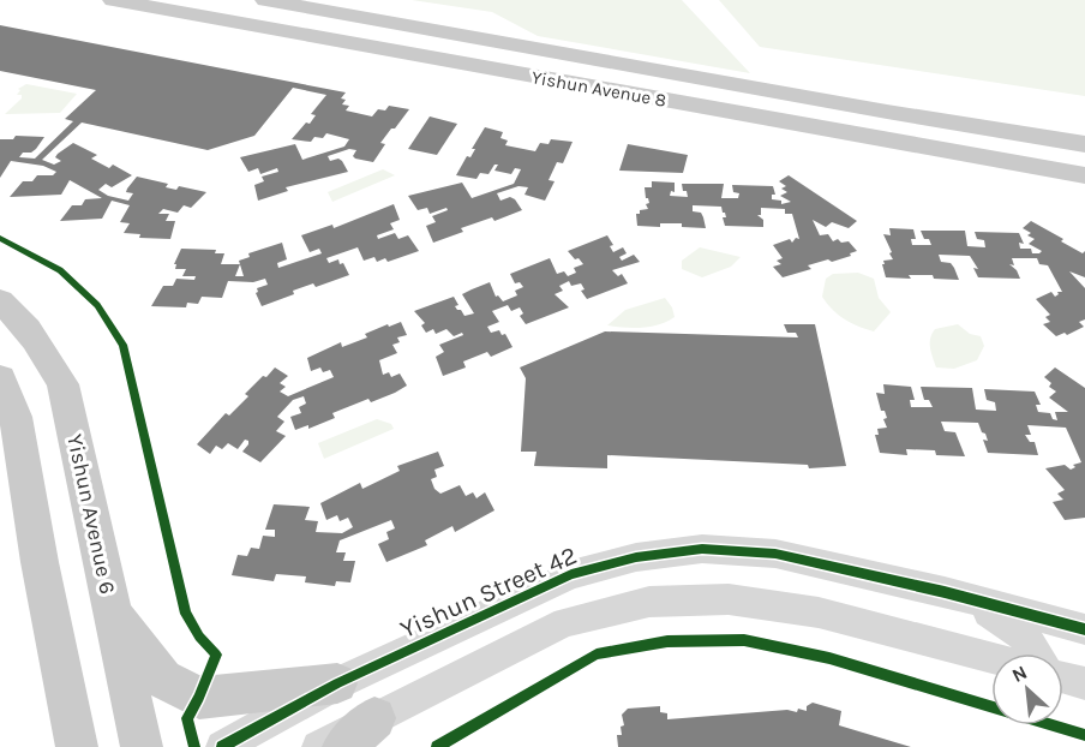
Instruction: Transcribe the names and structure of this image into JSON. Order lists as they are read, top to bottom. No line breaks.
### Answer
{"streets":{"main road":["Yishun Avenue 8","Yishun Avenue 6"],"street":["Yishun Street 42"]},"north":"top left"}
